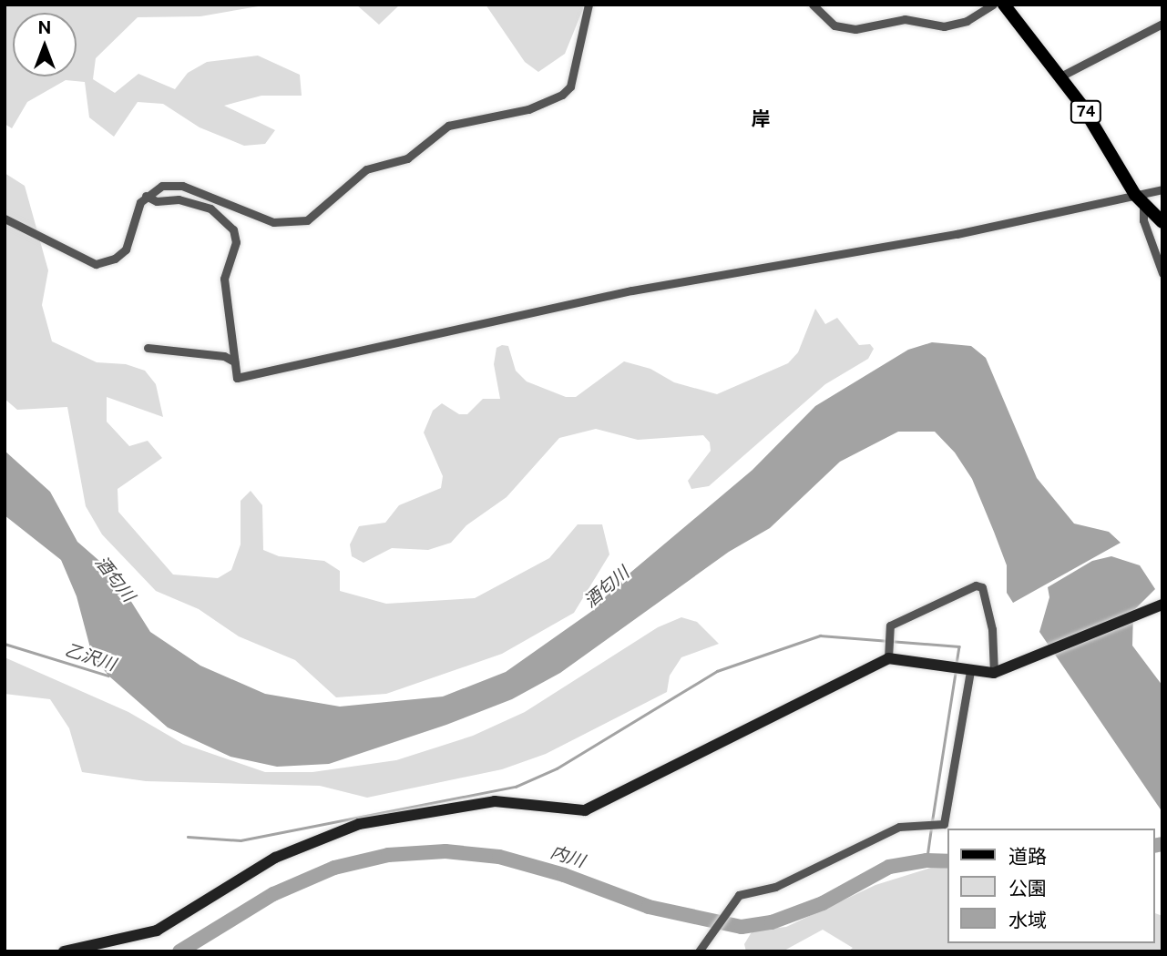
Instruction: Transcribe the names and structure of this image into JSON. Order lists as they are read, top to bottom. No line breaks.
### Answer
{"streets":{"main road":["74"]},"districts":["岸"],"water":["酒匂川","乙沢川","内川"],"legend":["道路","公園","水域"],"north":"top"}
